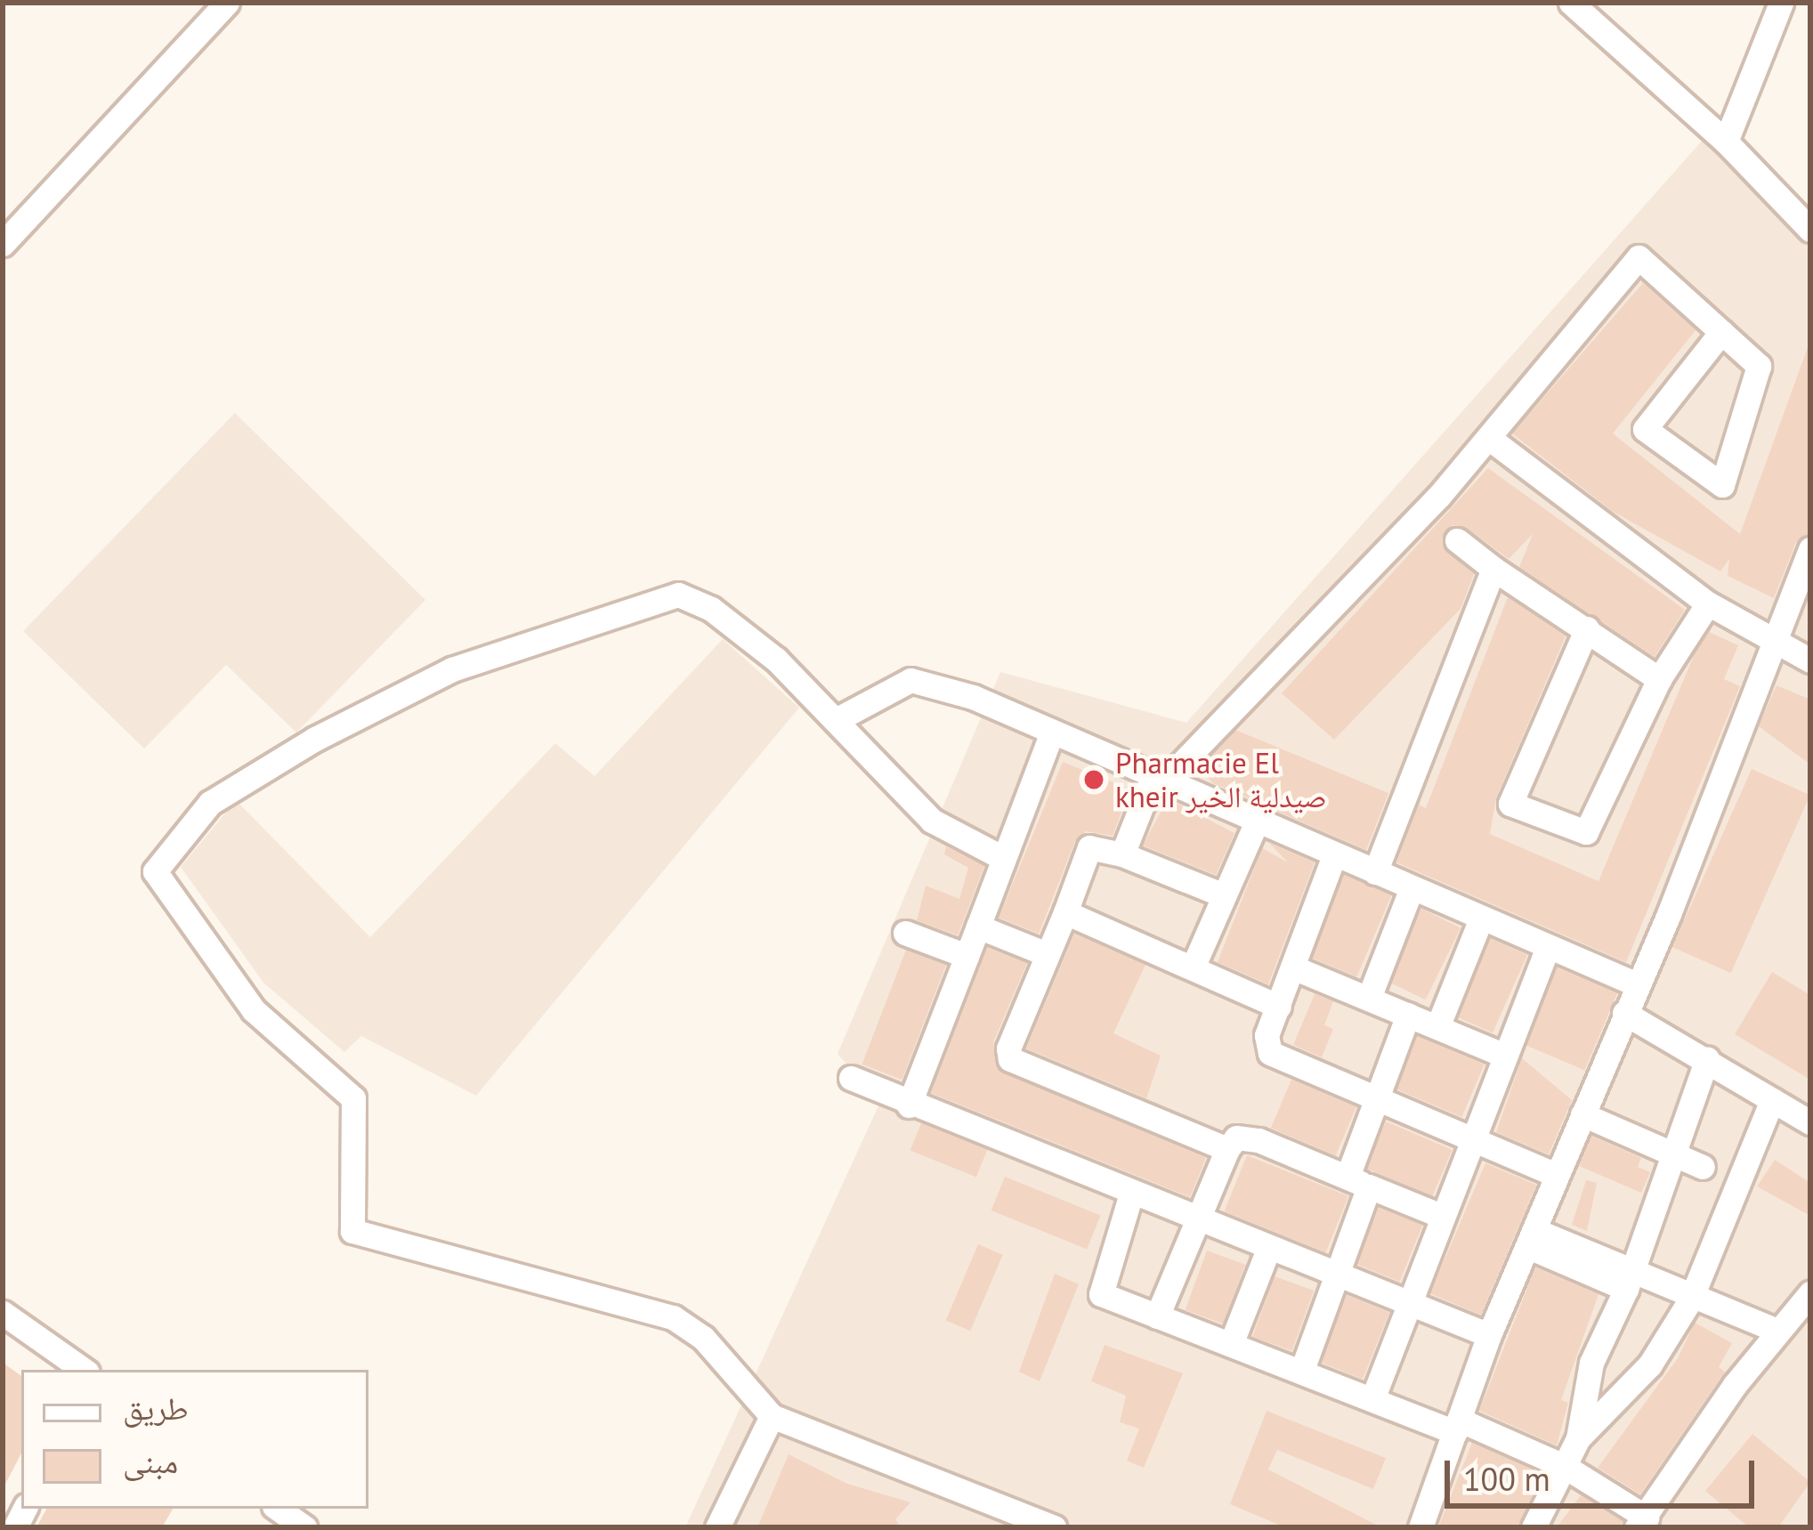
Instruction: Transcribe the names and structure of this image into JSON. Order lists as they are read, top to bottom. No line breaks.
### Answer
{"places":["Pharmacie El kheir صيدلية الخير"],"legend":["طريق","مبنى"],"scale_bar":"100 m"}
